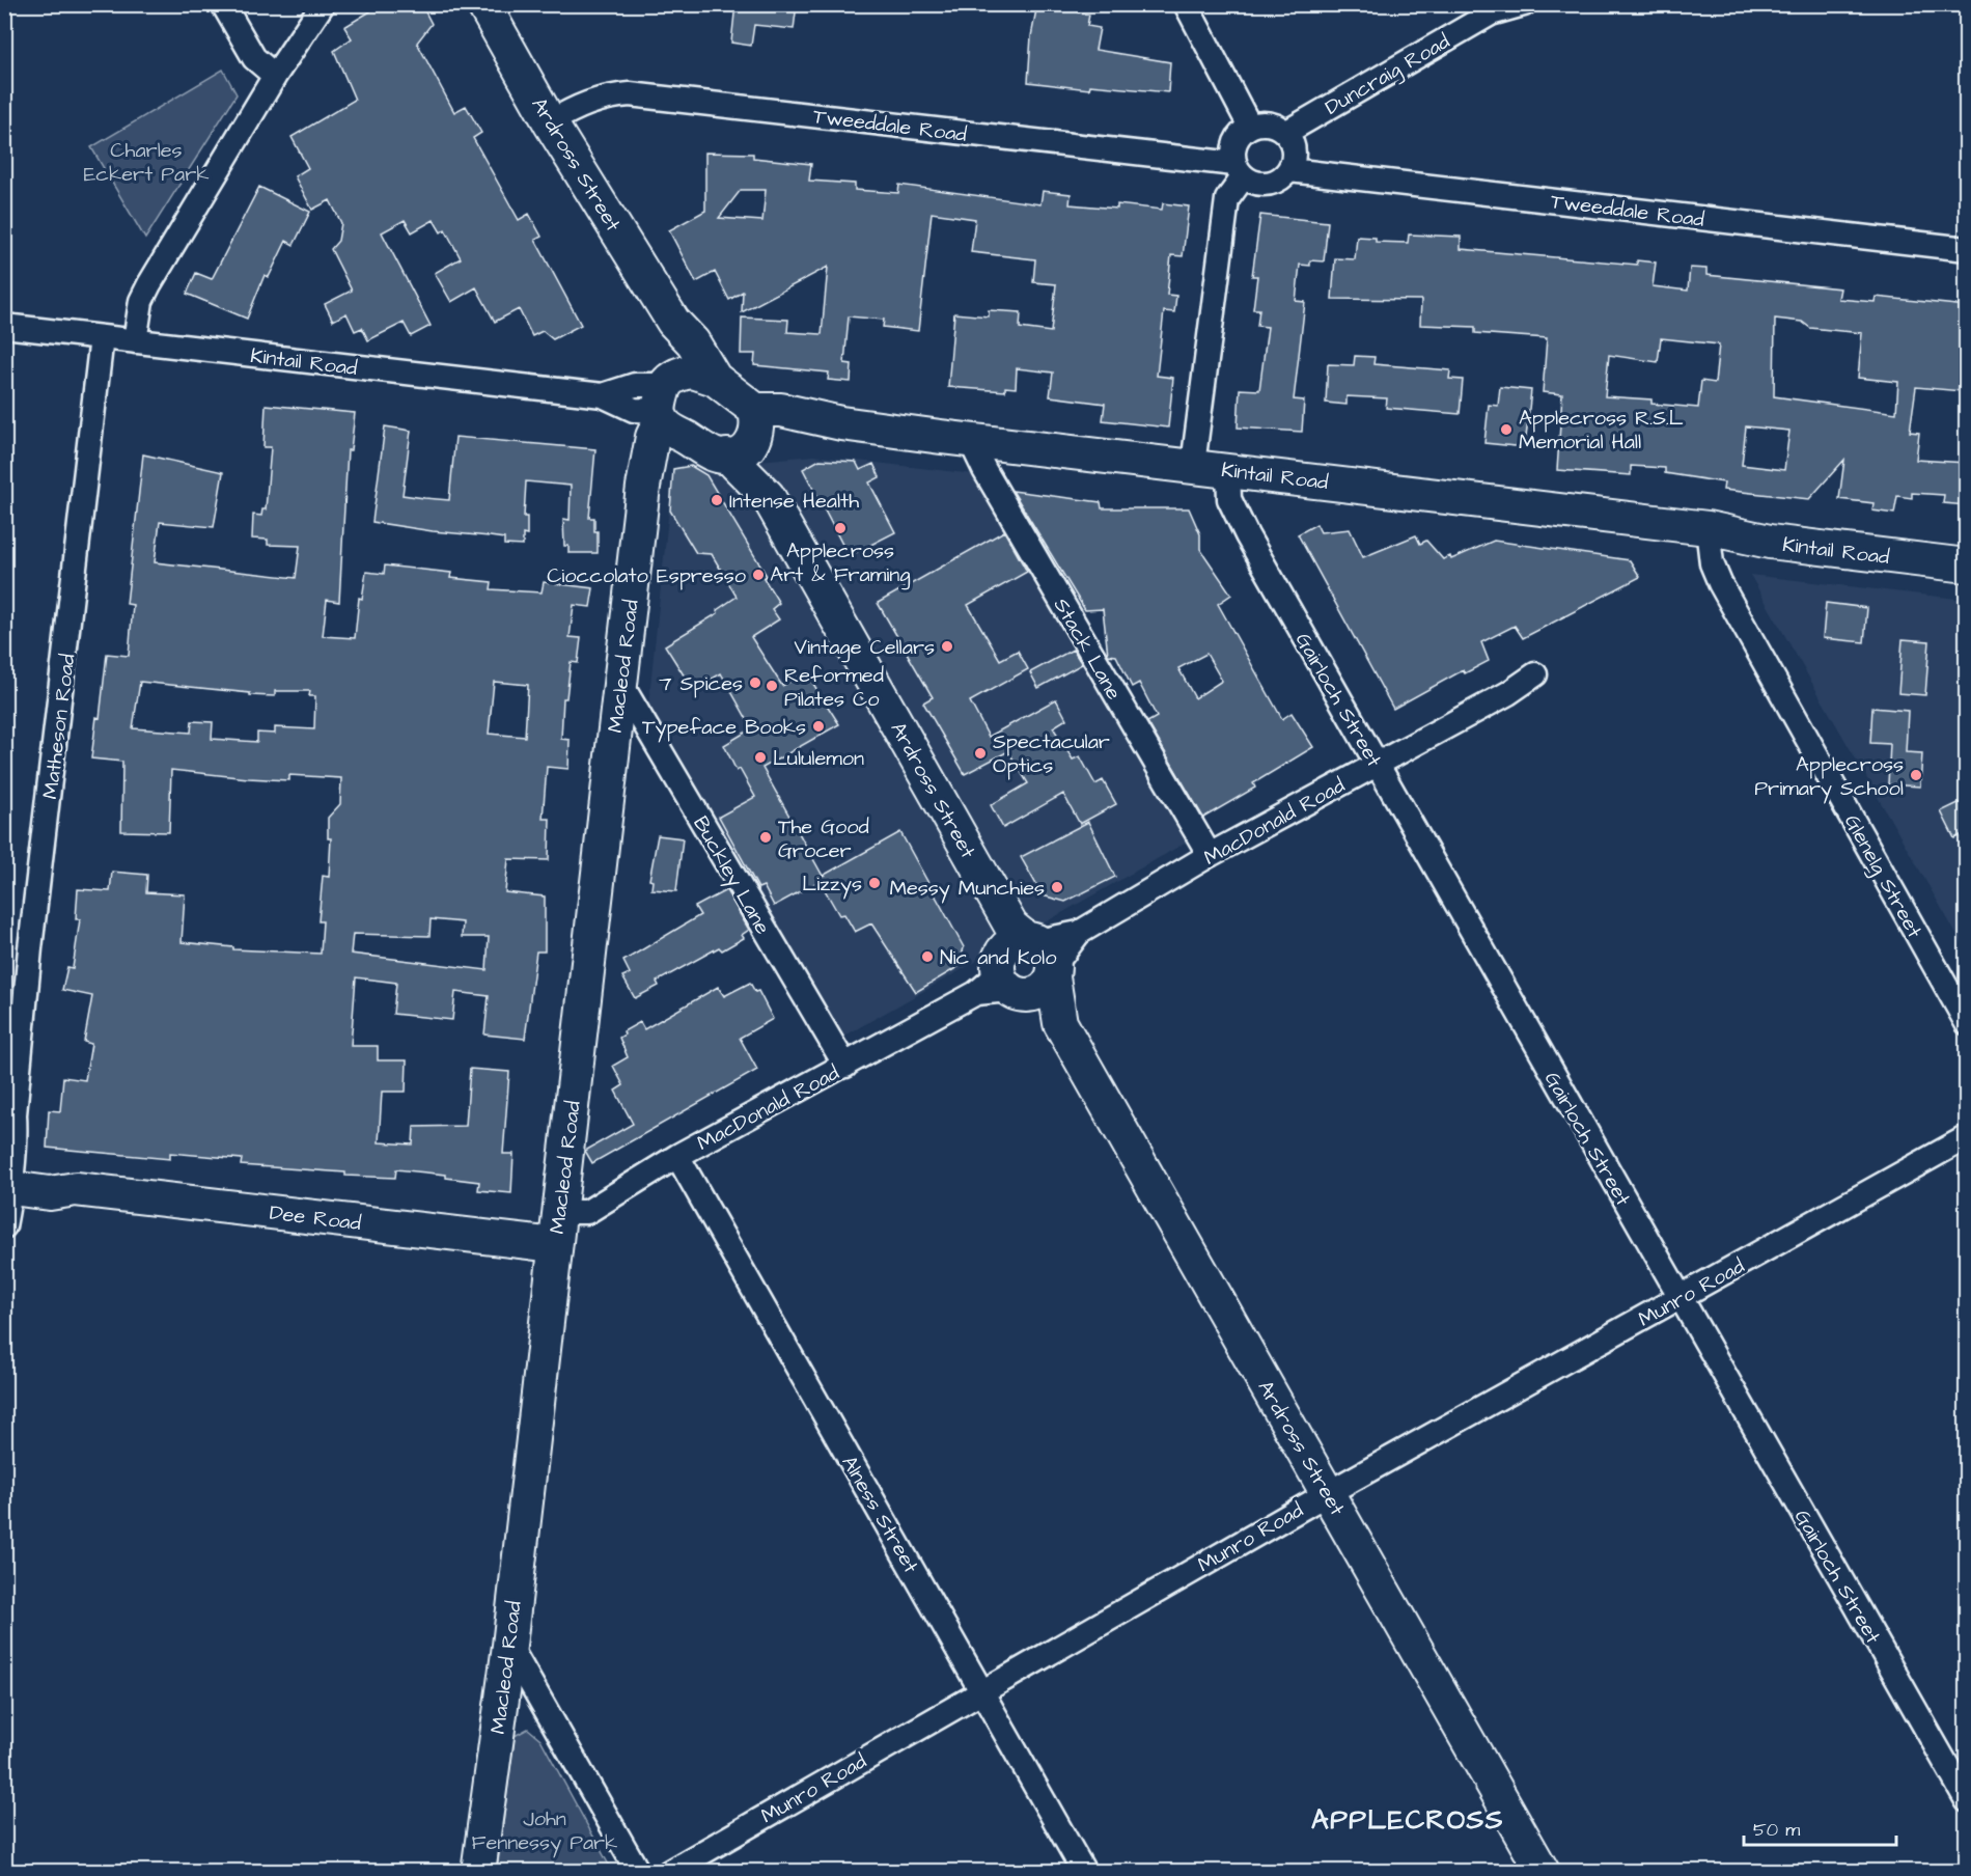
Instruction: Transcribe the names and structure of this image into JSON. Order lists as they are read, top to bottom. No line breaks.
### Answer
{"streets":{"street":["Duncraig Road","Tweeddale Road","Ardross Street","Kintail Road","Stack Lane","Macleod Road","Gairloch Street","Matheson Road","MacDonald Road","Buckley Lane","Glenelg Street","Dee Road","Munro Road","Alness Street"]},"crossings":[["Duncraig Road","Tweeddale Road"],["Tweeddale Road","Ardross Street"],["Ardross Street","Kintail Road"],["Ardross Street","MacDonald Road"],["Ardross Street","Munro Road"],["Kintail Road","Stack Lane"],["Kintail Road","Macleod Road"],["Kintail Road","Gairloch Street"],["Kintail Road","Matheson Road"],["Kintail Road","Glenelg Street"],["Stack Lane","MacDonald Road"],["Macleod Road","MacDonald Road"],["Macleod Road","Buckley Lane"],["Macleod Road","Dee Road"],["Gairloch Street","MacDonald Road"],["Gairloch Street","Munro Road"],["Matheson Road","Dee Road"],["MacDonald Road","Buckley Lane"],["MacDonald Road","Alness Street"],["Munro Road","Alness Street"]],"districts":["APPLECROSS"],"parks":["Charles Eckert Park","John Fennessy Park"],"places":["Applecross R.S.L Memorial Hall","Intense Health","Applecross Art & Framing","Cioccolato Espresso","Vintage Cellars","7 Spices","Reformed Pilates Co","Typeface Books","Spectacular Optics","Lululemon","Applecross Primary School","The Good Grocer","Lizzys","Messy Munchies","Nic and Kolo"],"scale_bar":"50 m"}
